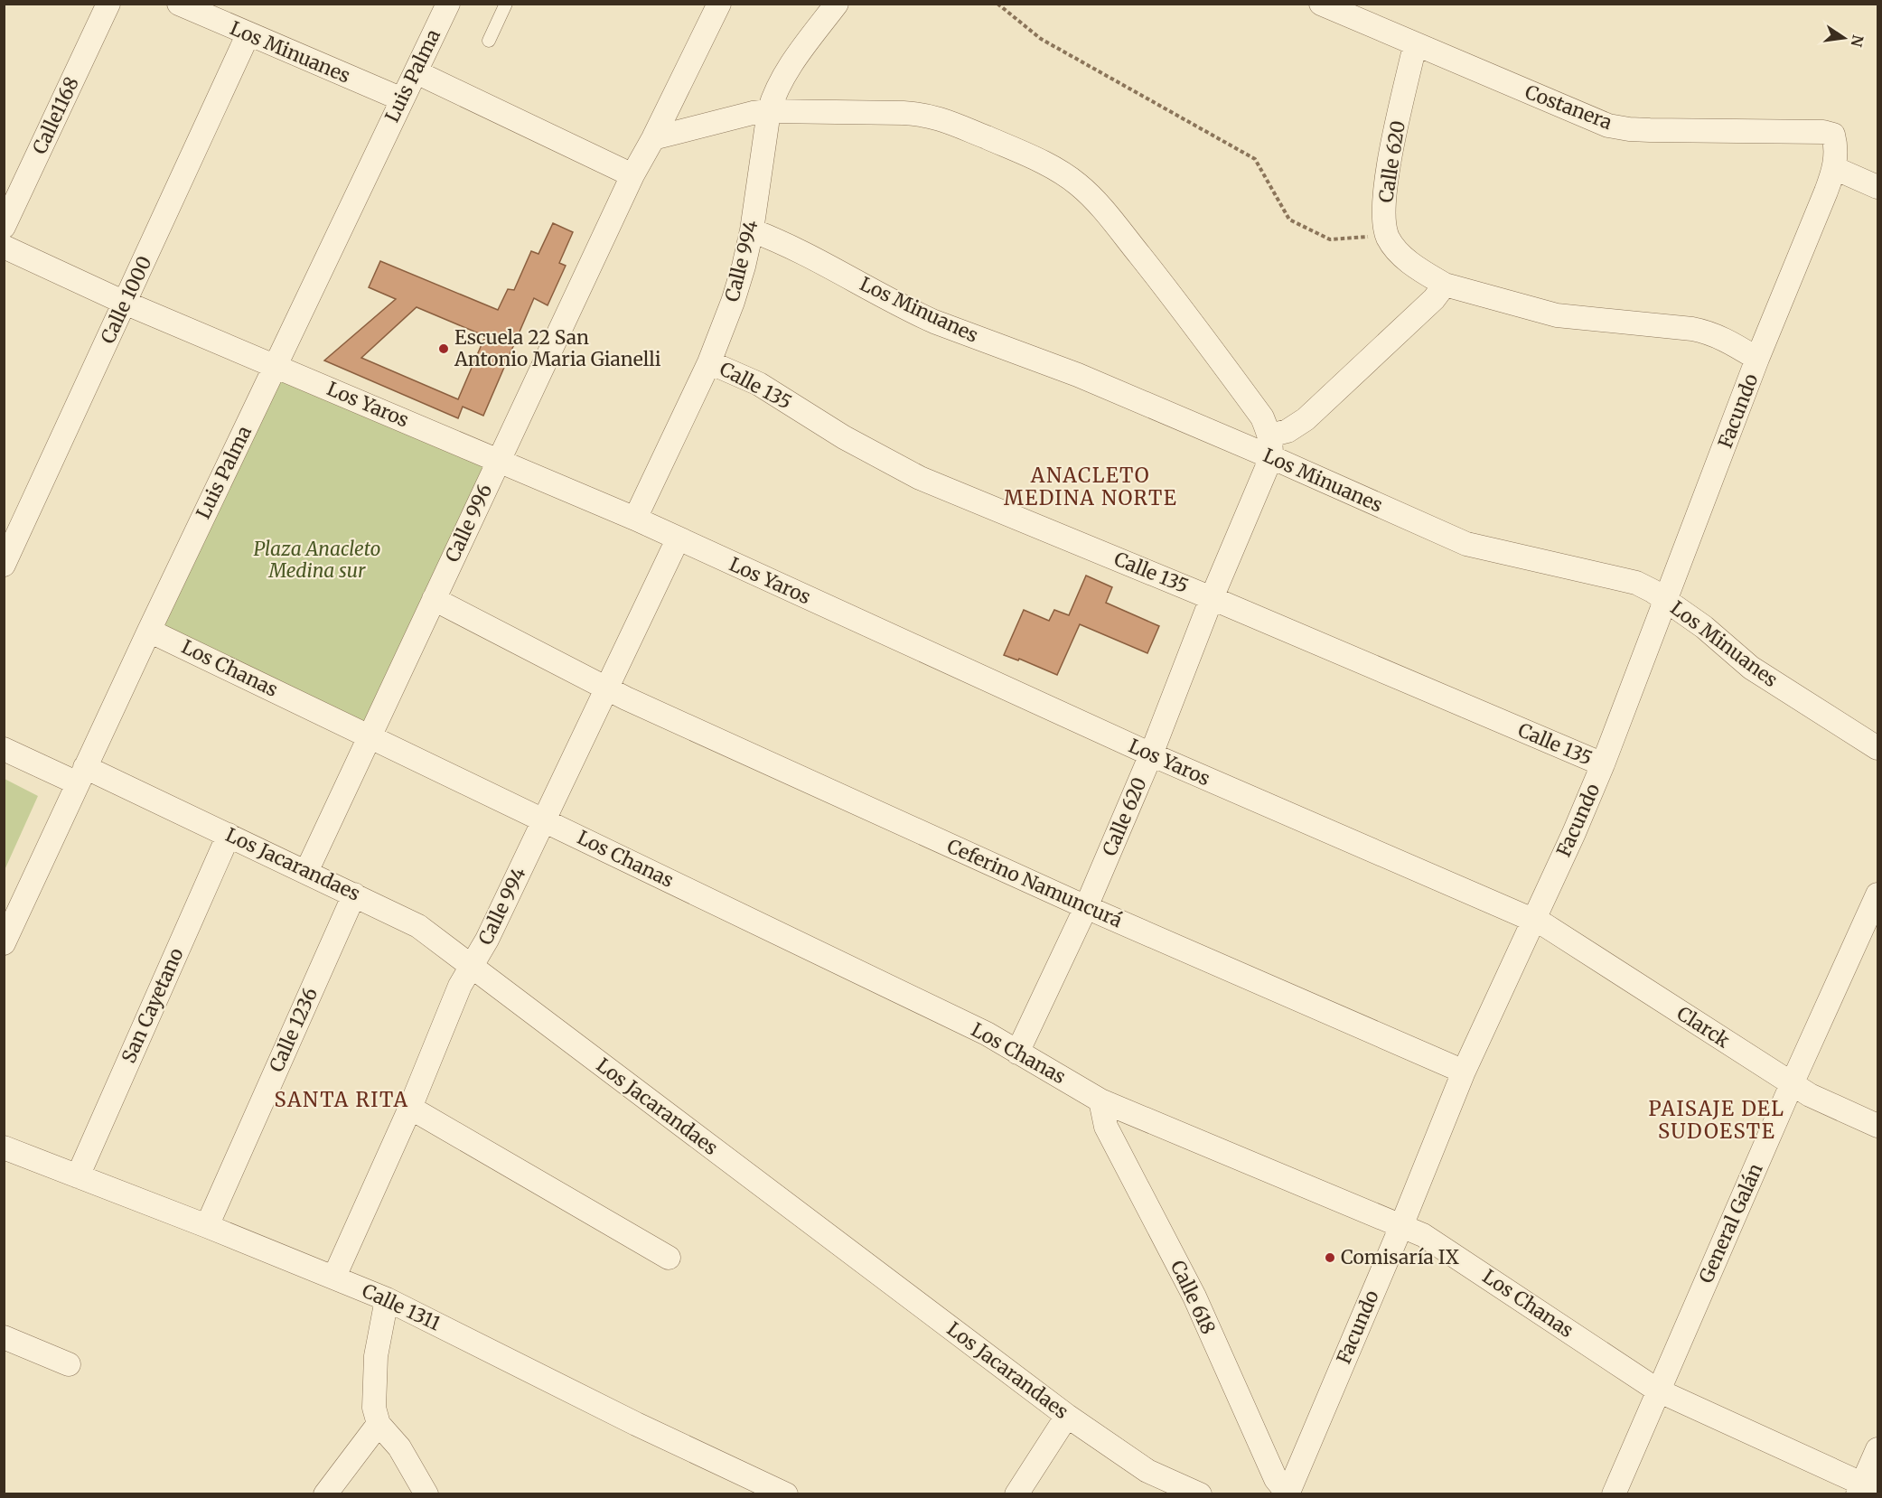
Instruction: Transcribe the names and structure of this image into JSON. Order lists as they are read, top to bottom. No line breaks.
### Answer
{"streets":{"street":["Los Minuanes","Luis Palma","Costanera","Calle1168","Calle 620","Calle 994","Calle 1000","Calle 135","Los Yaros","Facundo","Calle 996","Los Chanas","Los Jacarandaes","Ceferino Namuncurá","San Cayetano","Clarck","Calle 1236","General Galán","Calle 618","Calle 1311"]},"crossings":[["Los Minuanes","Luis Palma"],["Los Minuanes","Calle 620"],["Los Minuanes","Calle 994"],["Los Minuanes","Calle 1000"],["Los Minuanes","Facundo"],["Luis Palma","Los Yaros"],["Luis Palma","Los Chanas"],["Luis Palma","Los Jacarandaes"],["Costanera","Calle 620"],["Costanera","Facundo"],["Calle 620","Calle 135"],["Calle 620","Los Yaros"],["Calle 620","Los Chanas"],["Calle 620","Ceferino Namuncurá"],["Calle 994","Calle 135"],["Calle 994","Los Yaros"],["Calle 994","Los Chanas"],["Calle 994","Los Jacarandaes"],["Calle 994","Ceferino Namuncurá"],["Calle 994","Calle 1311"],["Calle 1000","Los Yaros"],["Calle 135","Facundo"],["Los Yaros","Facundo"],["Los Yaros","Calle 996"],["Los Yaros","Clarck"],["Facundo","Los Chanas"],["Facundo","Ceferino Namuncurá"],["Facundo","Clarck"],["Facundo","Calle 618"],["Calle 996","Los Chanas"],["Calle 996","Los Jacarandaes"],["Calle 996","Ceferino Namuncurá"],["Los Chanas","General Galán"],["Los Chanas","Calle 618"],["Los Jacarandaes","San Cayetano"],["Los Jacarandaes","Calle 1236"],["San Cayetano","Calle 1311"],["Clarck","General Galán"],["Calle 1236","Calle 1311"]],"districts":["ANACLETO MEDINA NORTE","SANTA RITA","PAISAJE DEL SUDOESTE"],"parks":["Plaza Anacleto Medina sur"],"places":["Escuela 22 San Antonio Maria Gianelli","Comisaría IX"],"north":"right"}
